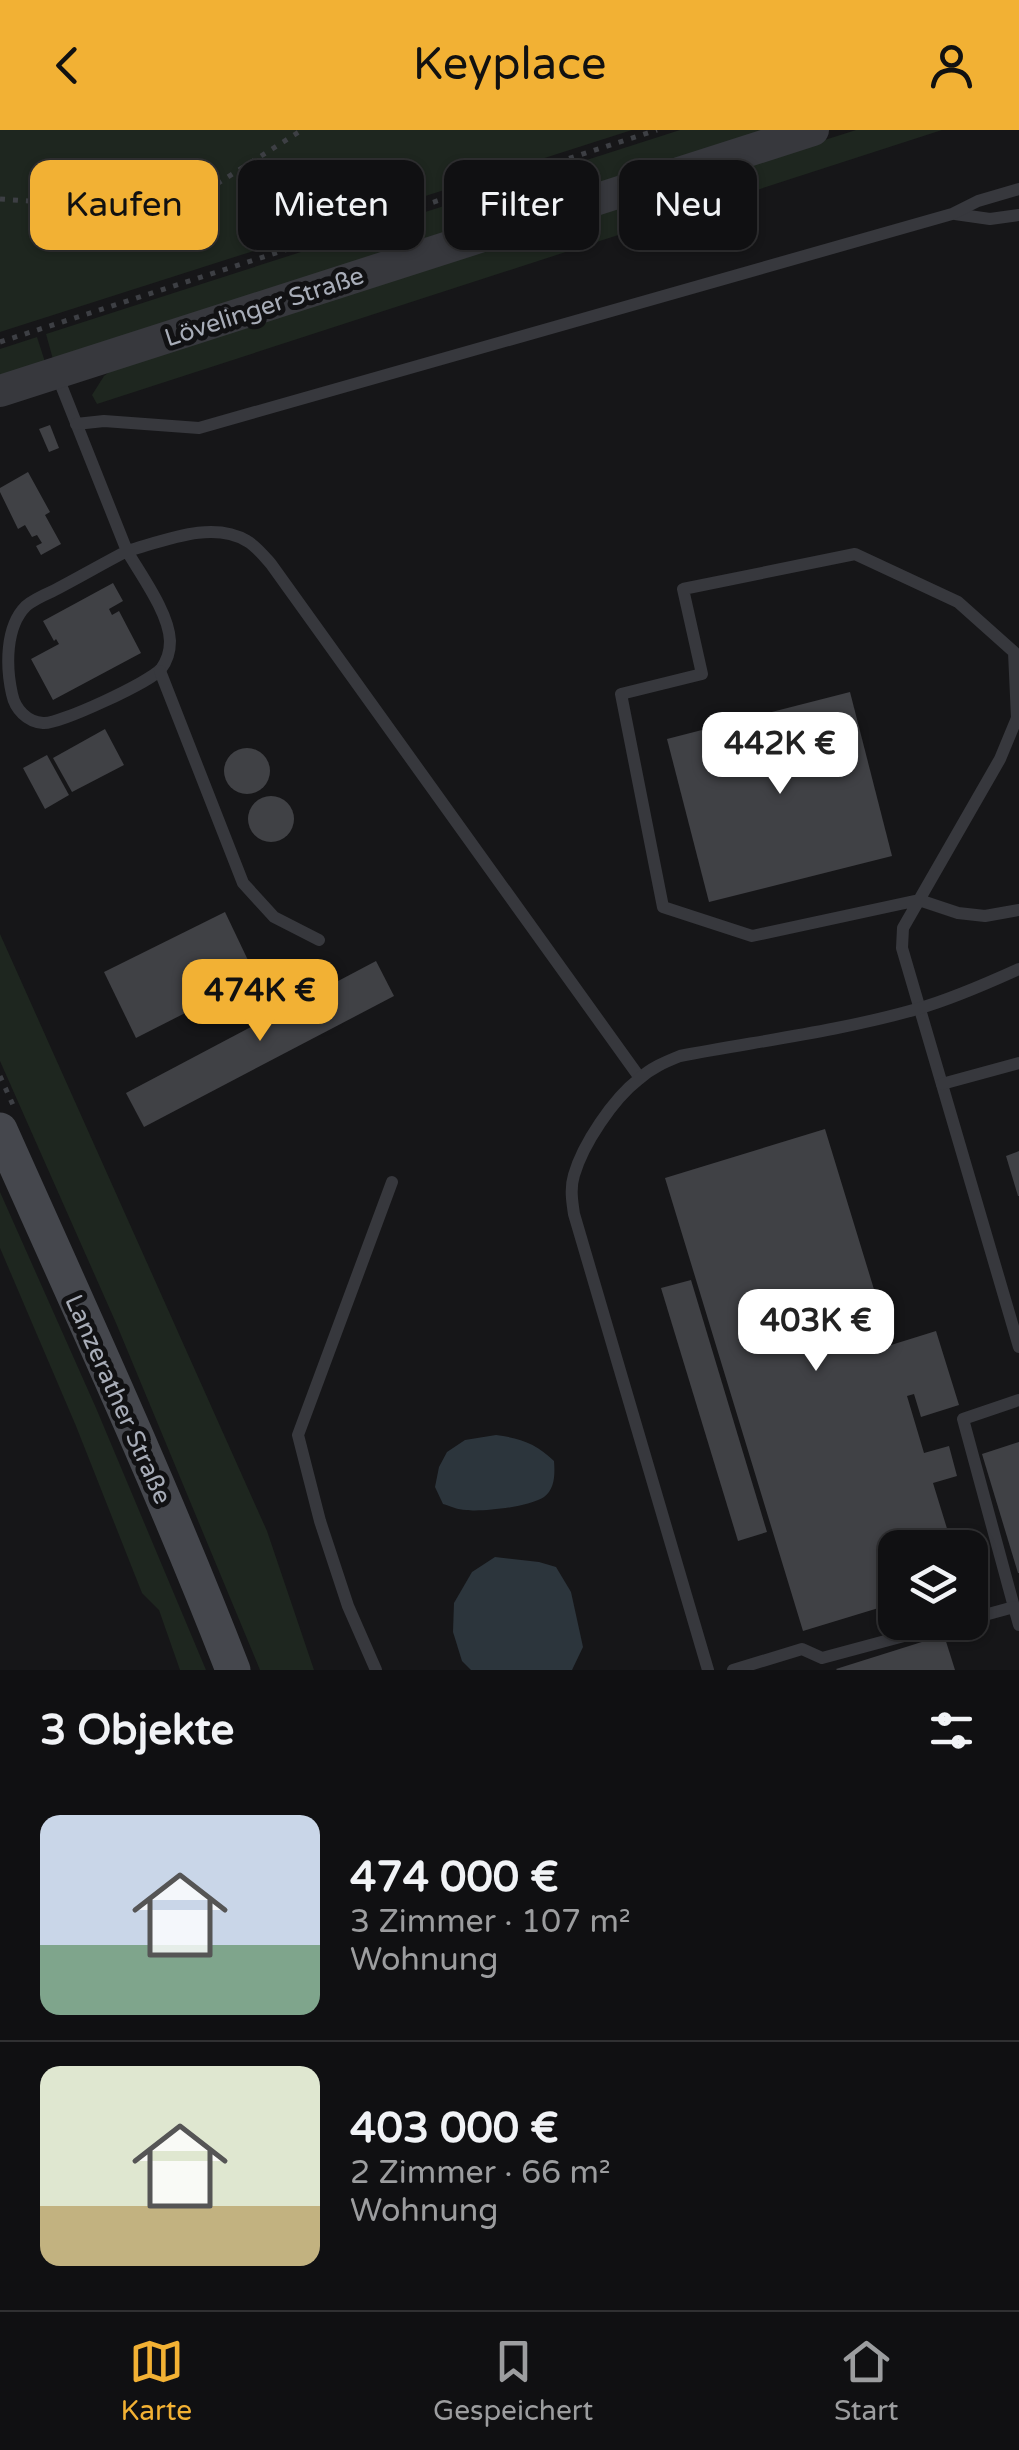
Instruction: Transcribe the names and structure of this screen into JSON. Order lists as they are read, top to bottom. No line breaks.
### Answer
{"streets":{"main road":["Lanzerather Straße"],"street":["Lövelinger Straße"]},"page":{"header":"Keyplace","chip":["Kaufen","Mieten","Filter","Neu"],"price":["442K €","474K €","403K €"],"heading":"3 Objekte","list":[{"name":"474 000 €","note":"3 Zimmer · 107 m² · Wohnung"},{"name":"403 000 €","note":"2 Zimmer · 66 m² · Wohnung"}],"tabs":["Karte","Gespeichert","Start"]}}
